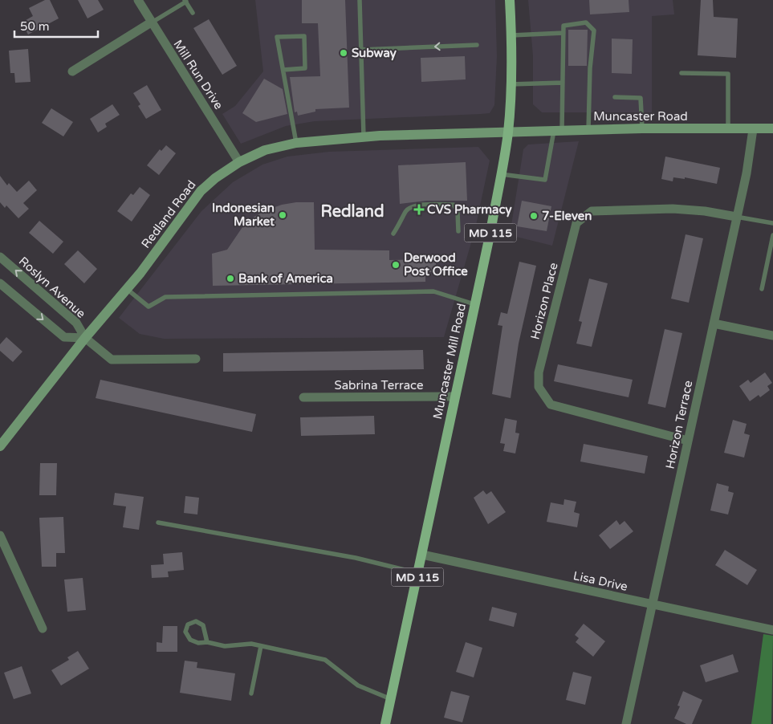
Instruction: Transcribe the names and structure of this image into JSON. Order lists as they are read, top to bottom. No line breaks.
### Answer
{"streets":{"main road":["Muncaster Road","Redland Road","MD 115","Muncaster Mill Road"],"street":["Mill Run Drive","Roslyn Avenue","Horizon Place","Sabrina Terrace","Horizon Terrace","Lisa Drive"]},"crossings":[["Mill Run Drive","Redland Road"],["Muncaster Road","Redland Road"],["Muncaster Road","Muncaster Mill Road"],["Muncaster Road","Horizon Terrace"],["Redland Road","Roslyn Avenue"],["Redland Road","Muncaster Mill Road"],["Horizon Place","Horizon Terrace"],["Muncaster Mill Road","Sabrina Terrace"],["Muncaster Mill Road","Lisa Drive"],["Horizon Terrace","Lisa Drive"]],"districts":["Redland"],"places":{"other":["Subway","Indonesian Market","7-Eleven","Derwood Post Office","Bank of America"],"health":["CVS Pharmacy"]},"scale_bar":"50 m"}
